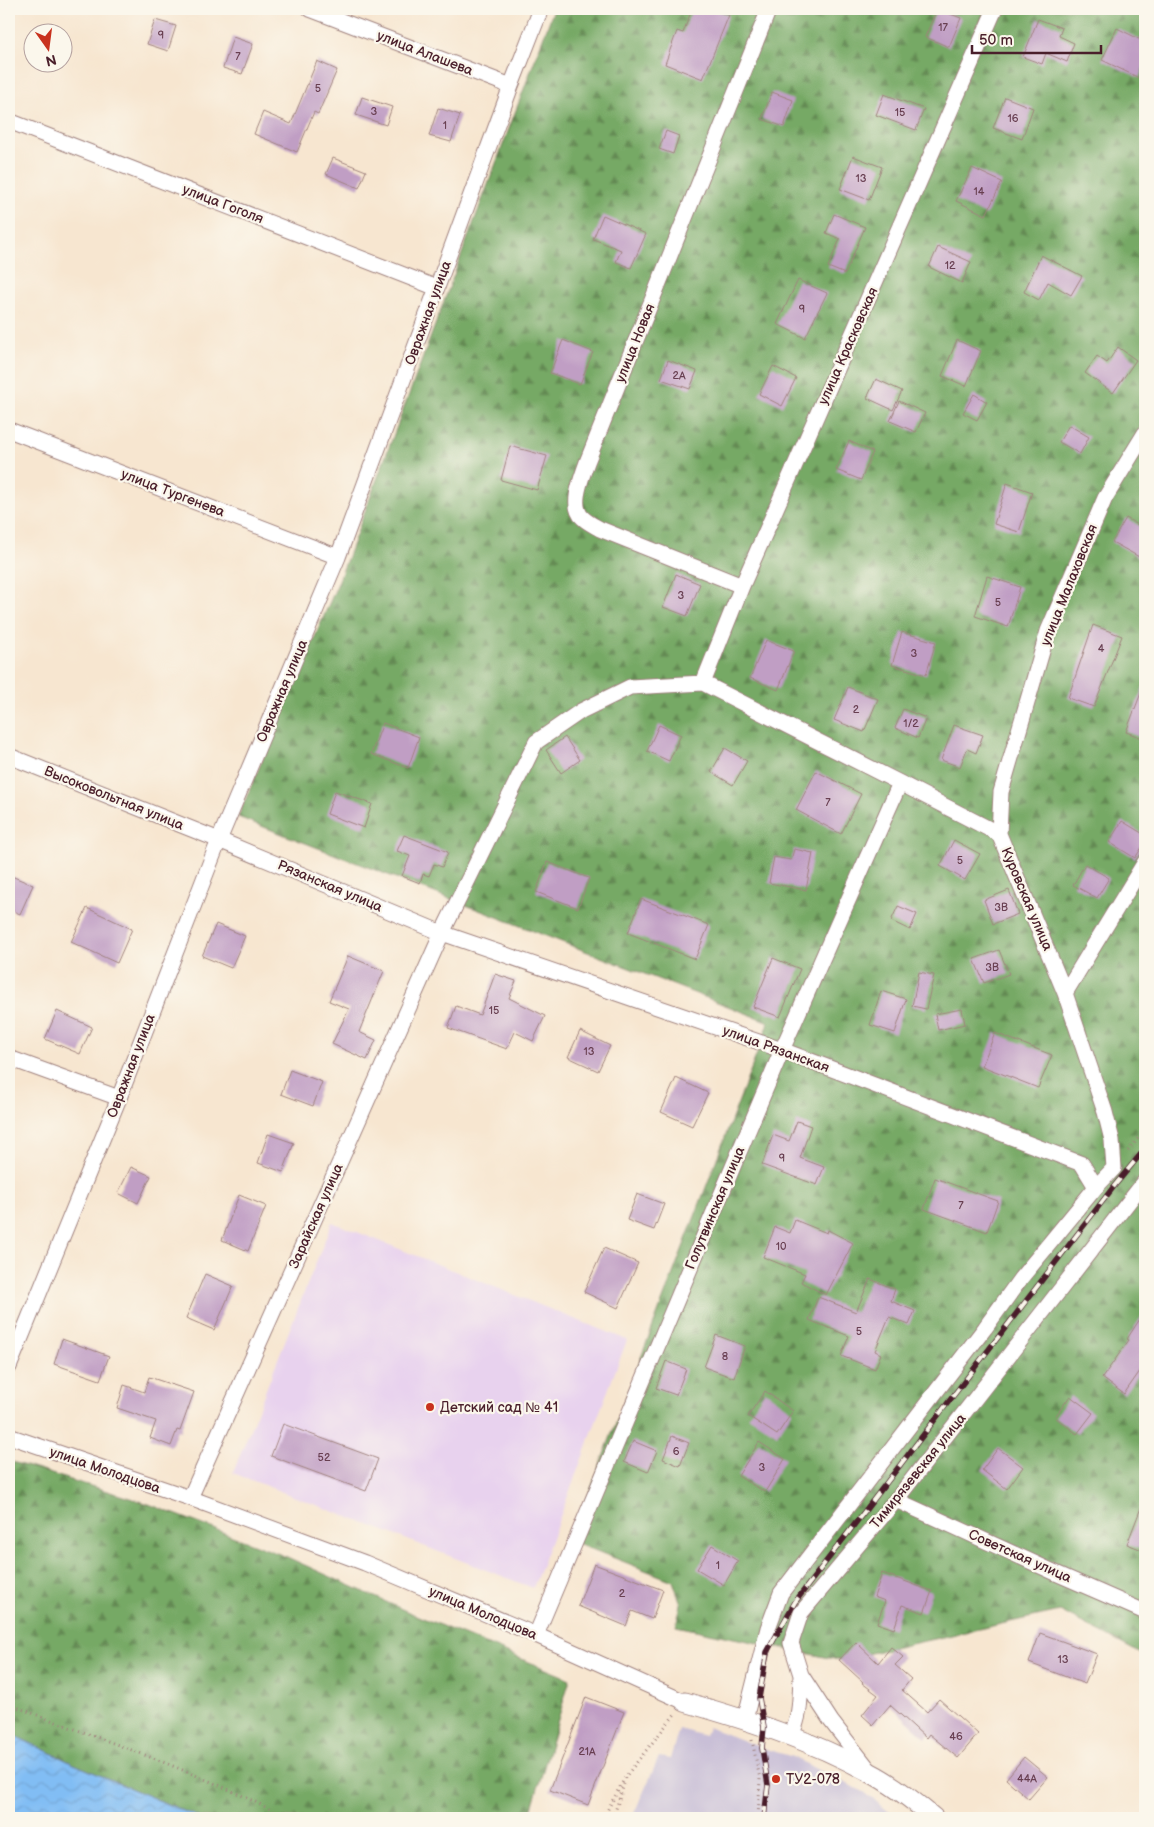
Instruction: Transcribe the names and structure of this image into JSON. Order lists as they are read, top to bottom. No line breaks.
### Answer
{"streets":{"street":["улица Алашева","улица Гоголя","Овражная улица","улица Новая","улица Красковская","улица Тургенева","улица Малаховская","Высоковольтная улица","Рязанская улица","Куровская улица","улица Рязанская","Голутвинская улица","Зарайская улица","улица Молодцова","Тимирязевская улица","Советская улица"]},"crossings":[["улица Алашева","Овражная улица"],["улица Гоголя","Овражная улица"],["Овражная улица","улица Тургенева"],["Овражная улица","Высоковольтная улица"],["Овражная улица","Рязанская улица"],["улица Новая","улица Красковская"],["улица Красковская","Куровская улица"],["улица Красковская","Зарайская улица"],["улица Малаховская","Куровская улица"],["Высоковольтная улица","Рязанская улица"],["Рязанская улица","улица Рязанская"],["Рязанская улица","Зарайская улица"],["Куровская улица","улица Рязанская"],["Куровская улица","Голутвинская улица"],["Куровская улица","Зарайская улица"],["улица Рязанская","Голутвинская улица"],["улица Рязанская","Зарайская улица"],["Голутвинская улица","улица Молодцова"],["Зарайская улица","улица Молодцова"],["улица Молодцова","Тимирязевская улица"],["Тимирязевская улица","Советская улица"]],"places":["Детский сад № 41","ТУ2-078"],"house_numbers":["17","9","7","5","3","15","16","1","13","14","12","9","2А","3","5","4","3","2","1/2","7","5","3В","3В","15","13","9","7","10","5","8","6","52","3","1","2","13","46","21А","44А"],"scale_bar":"50 m","north":"bottom"}
